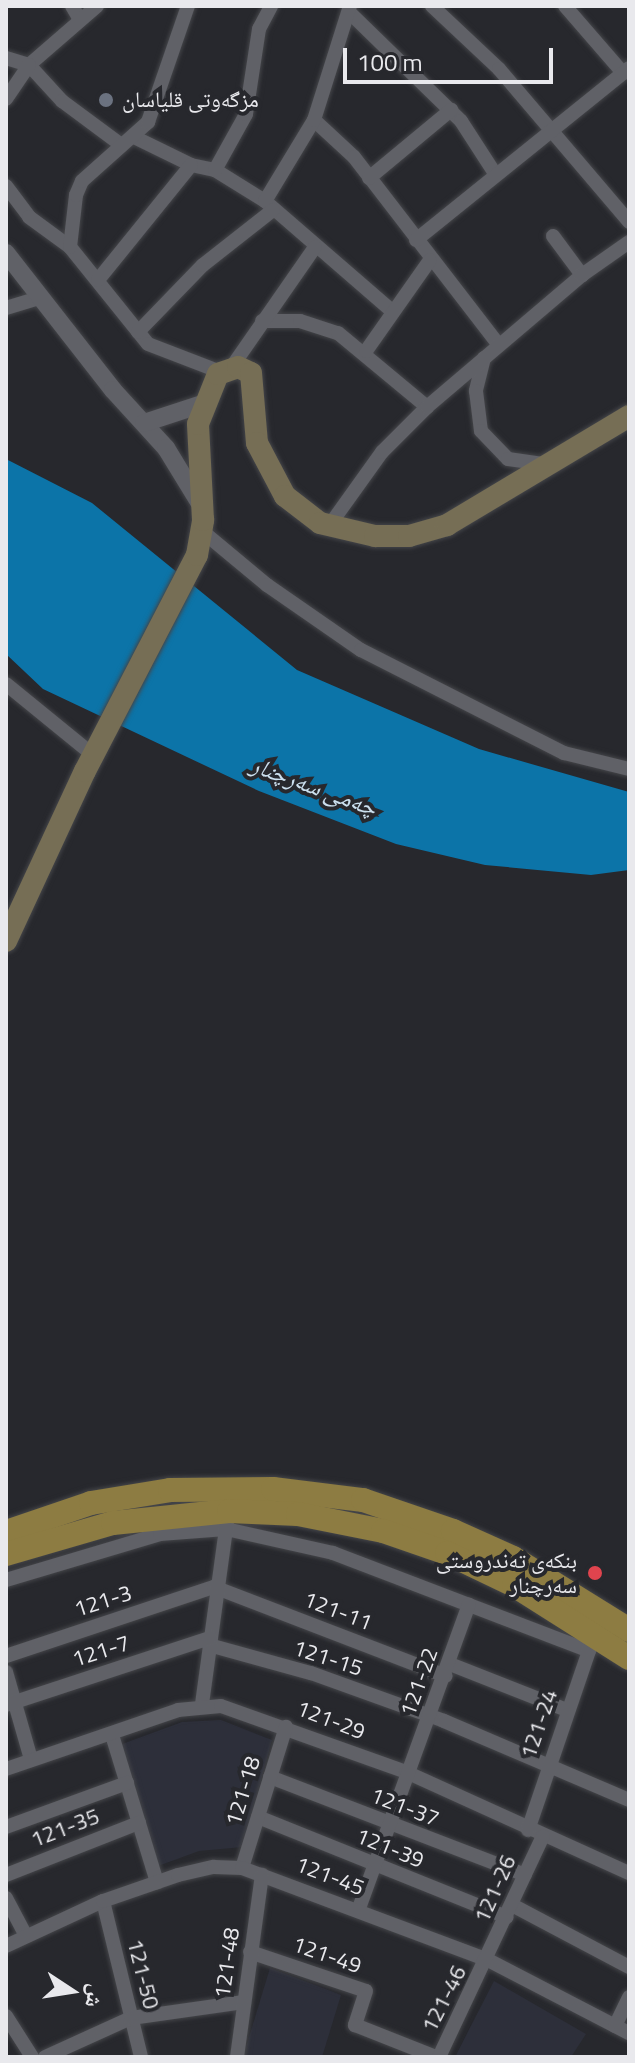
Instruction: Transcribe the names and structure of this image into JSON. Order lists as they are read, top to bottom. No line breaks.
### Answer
{"streets":{"street":["121-3","121-11","121-7","121-15","121-22","121-29","121-24","121-18","121-37","121-35","121-39","121-45","121-26","121-49","121-48","121-50","121-46"]},"crossings":[["121-3","121-11"],["121-11","121-22"],["121-11","121-24"],["121-7","121-15"],["121-15","121-22"],["121-15","121-24"],["121-22","121-29"],["121-22","121-37"],["121-22","121-39"],["121-22","121-45"],["121-29","121-24"],["121-29","121-18"],["121-29","121-26"],["121-18","121-37"],["121-18","121-39"],["121-18","121-45"],["121-37","121-26"],["121-39","121-26"],["121-45","121-26"],["121-45","121-48"],["121-45","121-50"],["121-45","121-46"],["121-26","121-46"],["121-49","121-48"],["121-49","121-46"]],"water":["چەمی سەرچنار"],"places":["مزگەوتی قلیاسان","بنکەی تەندروستی سەرچنار"],"scale_bar":"100 m","north":"right"}
